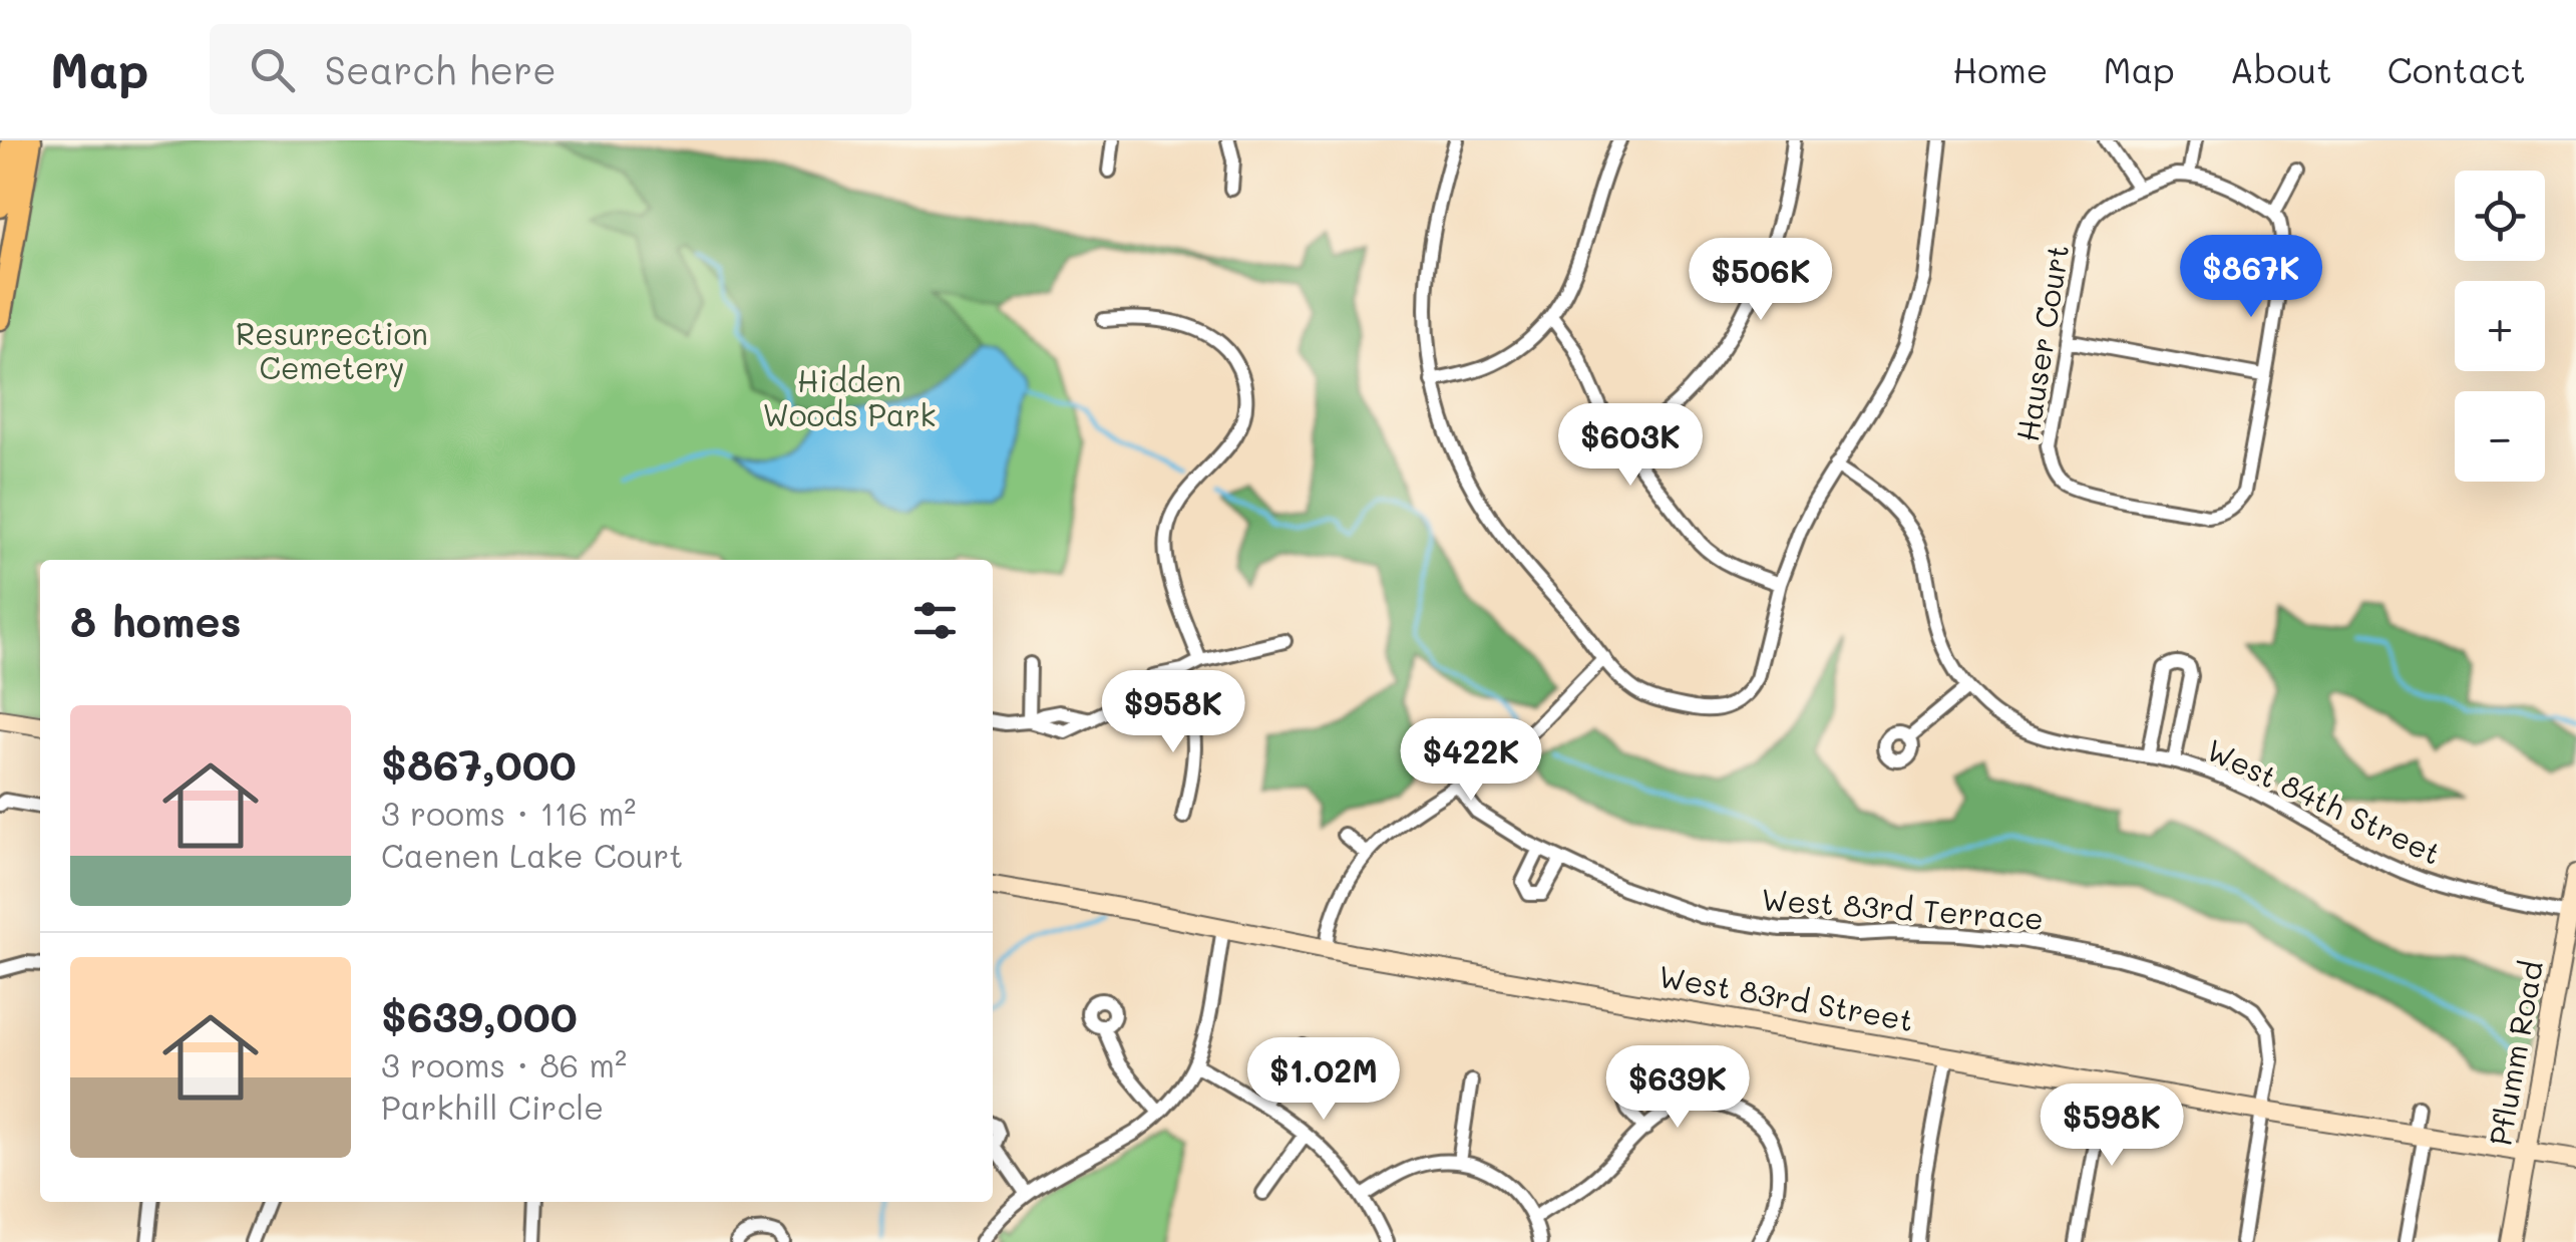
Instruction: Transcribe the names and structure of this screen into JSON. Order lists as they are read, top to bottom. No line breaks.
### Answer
{"streets":{"street":["Hauser Court","West 84th Street","West 83rd Terrace","West 83rd Street","Pflumm Road"]},"crossings":[["West 84th Street","Pflumm Road"],["West 83rd Terrace","West 83rd Street"],["West 83rd Street","Pflumm Road"]],"parks":["Resurrection Cemetery","Hidden Woods Park"],"page":{"header":"Map","search":"Search here","nav":["Home","Map","About","Contact"],"map_buttons":["+","−"],"price":["$867K","$506K","$603K","$958K","$422K","$1.02M","$639K","$598K"],"heading":"8 homes","list":[{"name":"$867,000","note":"3 rooms · 116 m² · Caenen Lake Court"},{"name":"$639,000","note":"3 rooms · 86 m² · Parkhill Circle"}]}}
